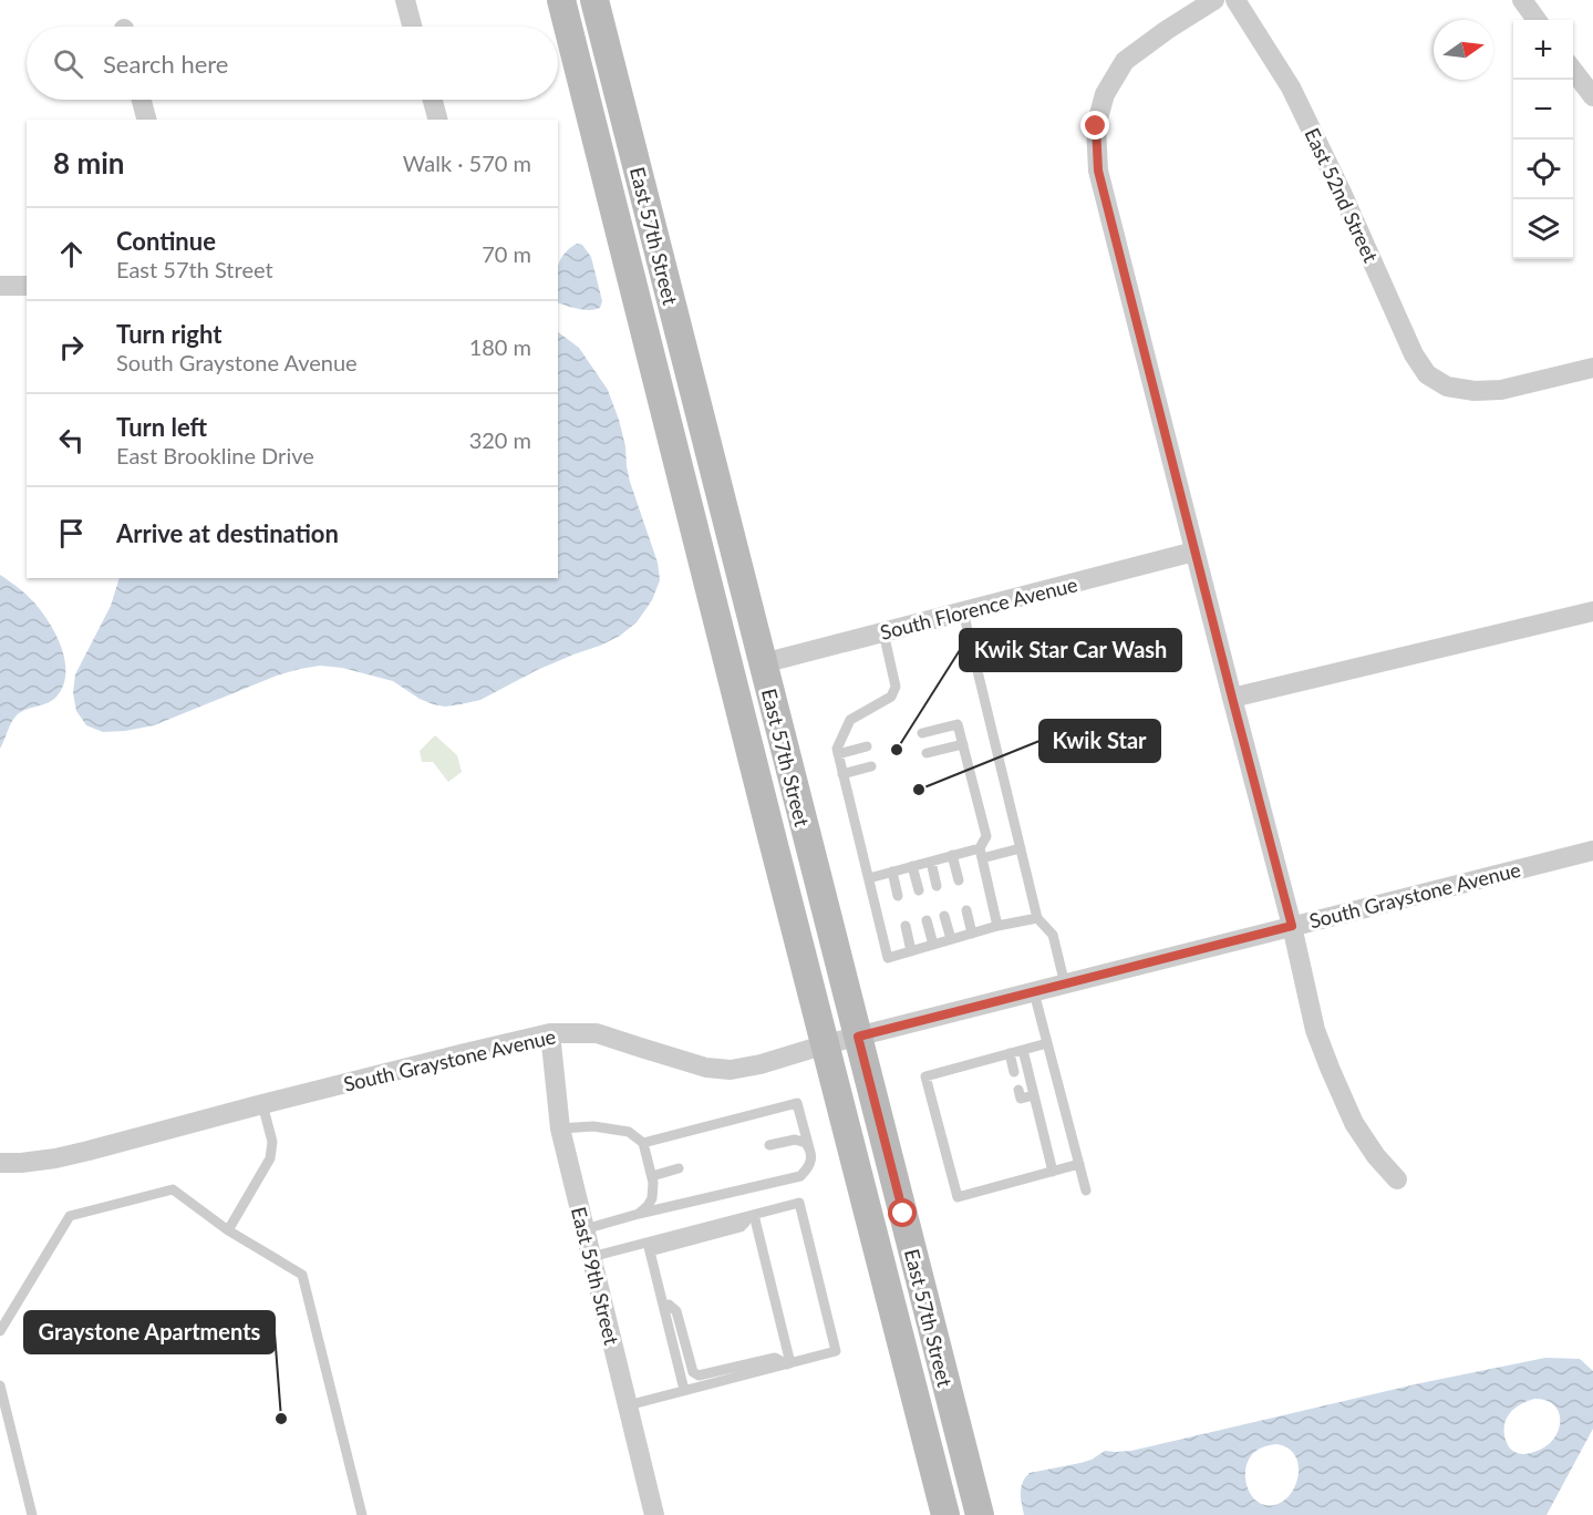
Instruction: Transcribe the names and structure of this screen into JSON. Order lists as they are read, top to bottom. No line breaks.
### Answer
{"streets":{"main road":["East 57th Street"],"street":["East 52nd Street","South Florence Avenue","South Graystone Avenue","East 59th Street"]},"crossings":[["East 57th Street","South Florence Avenue"],["East 57th Street","South Graystone Avenue"],["South Graystone Avenue","East 59th Street"]],"places":["Kwik Star Car Wash","Kwik Star","Graystone Apartments"],"north":"right","page":{"map_buttons":["+","−"],"search":"Search here","heading":["8 min","Walk · 570 m"],"list":[["Continue","East 57th Street","70 m"],["Turn right","South Graystone Avenue","180 m"],["Turn left","East Brookline Drive","320 m"],"Arrive at destination"]}}
